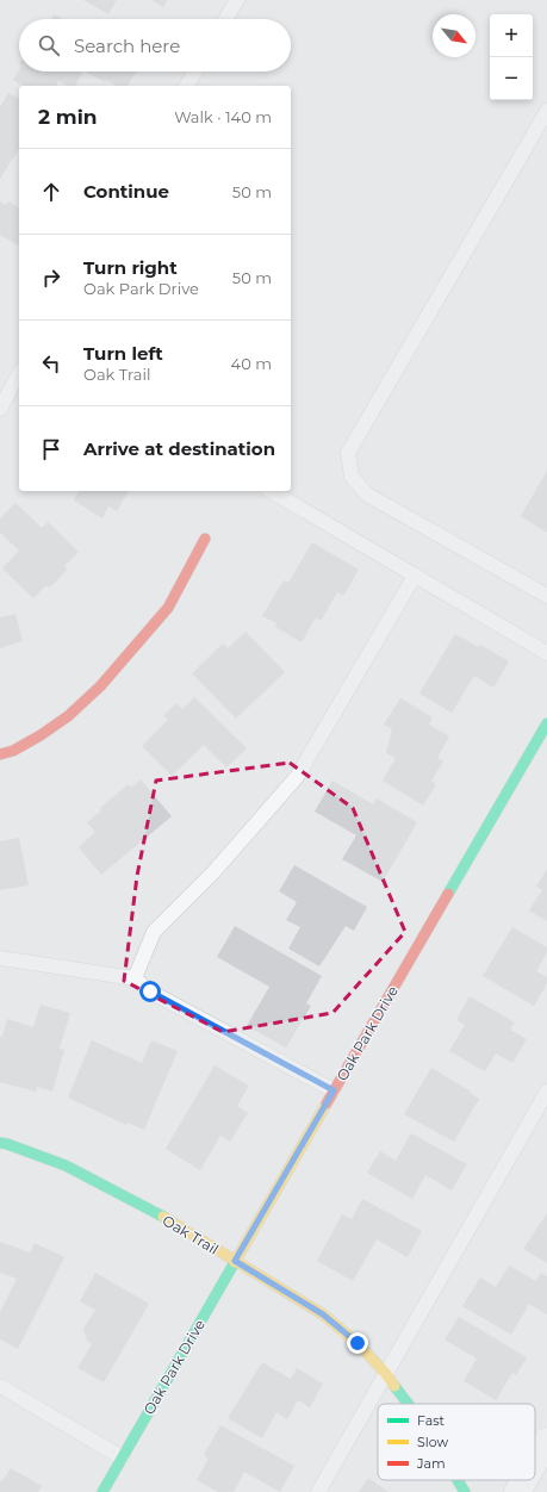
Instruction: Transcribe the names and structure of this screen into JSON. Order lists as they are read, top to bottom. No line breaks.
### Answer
{"streets":{"street":["Oak Park Drive","Oak Trail"]},"crossings":[["Oak Park Drive","Oak Trail"]],"legend":["Fast","Slow","Jam"],"north":"bottom right","page":{"map_buttons":["+","−"],"search":"Search here","heading":["2 min","Walk · 140 m"],"list":[["Continue","50 m"],["Turn right","Oak Park Drive","50 m"],["Turn left","Oak Trail","40 m"],"Arrive at destination"]}}
